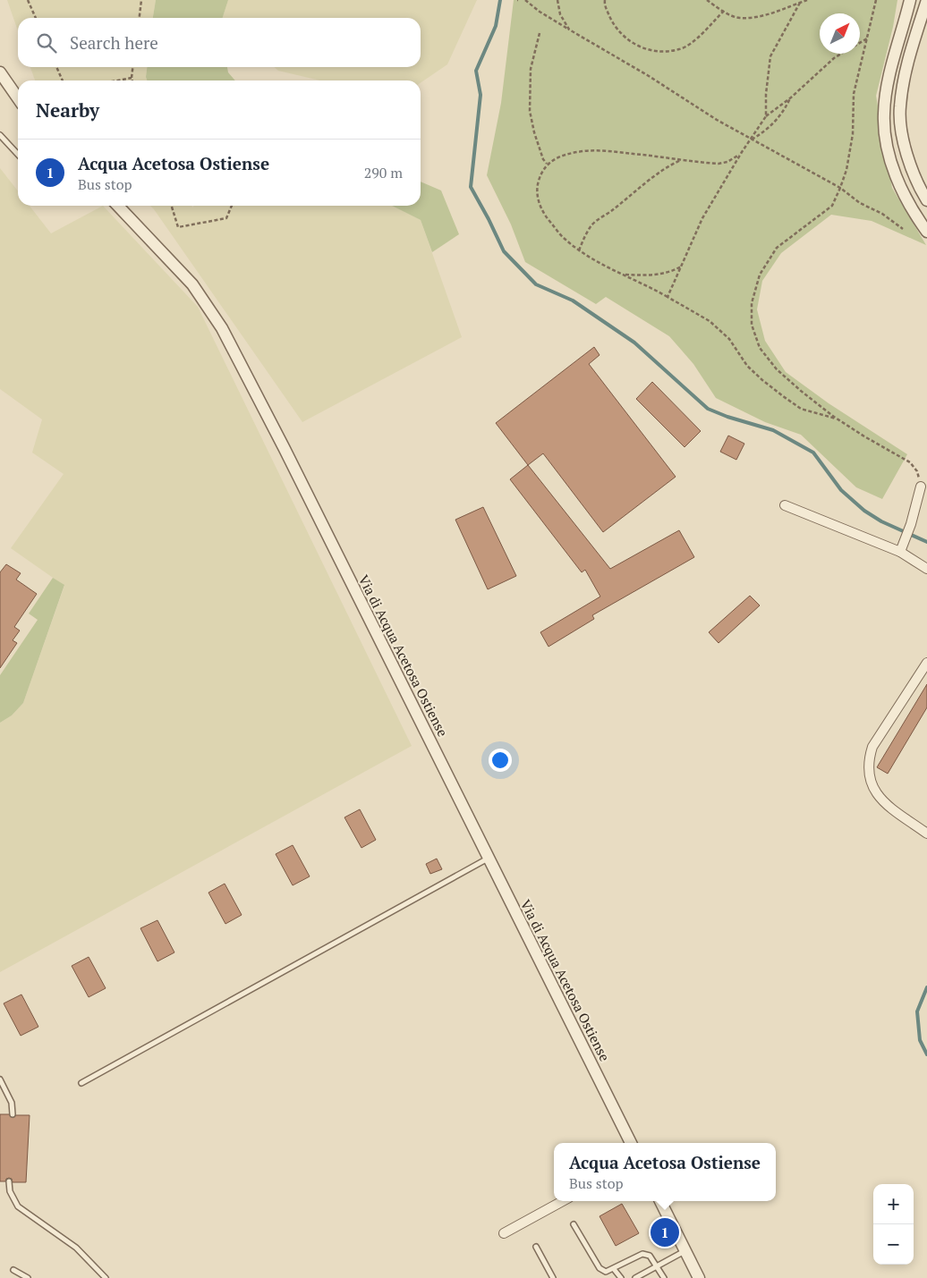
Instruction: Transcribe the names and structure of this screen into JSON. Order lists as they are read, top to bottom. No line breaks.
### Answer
{"streets":{"street":["Via di Acqua Acetosa Ostiense"]},"north":"top right","page":{"search":"Search here","heading":"Nearby","list":[{"mark":"1","name":"Acqua Acetosa Ostiense","note":"Bus stop","value":"290 m"}],"popup":["Acqua Acetosa Ostiense","Bus stop"],"map_buttons":["+","−"],"pins":"1"}}
